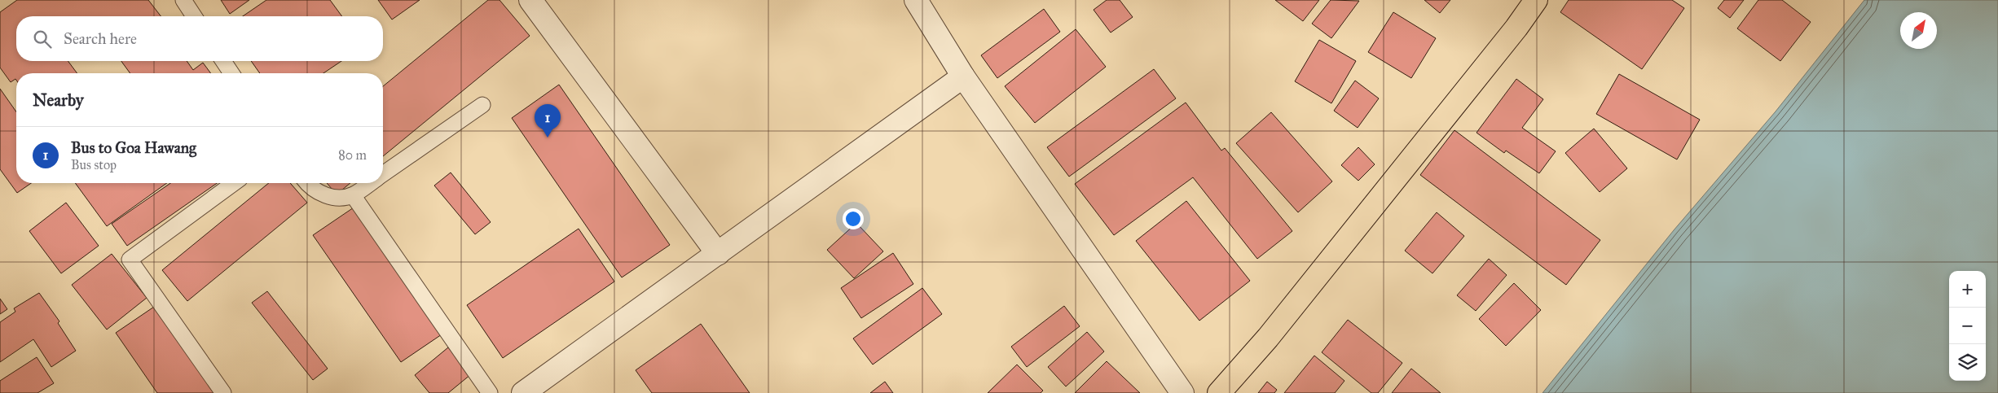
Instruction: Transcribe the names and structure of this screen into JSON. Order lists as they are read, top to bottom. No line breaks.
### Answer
{"north":"top right","page":{"search":"Search here","heading":"Nearby","pins":"1","list":[{"mark":"1","name":"Bus to Goa Hawang","note":"Bus stop","value":"80 m"}],"map_buttons":["+","−"]}}
